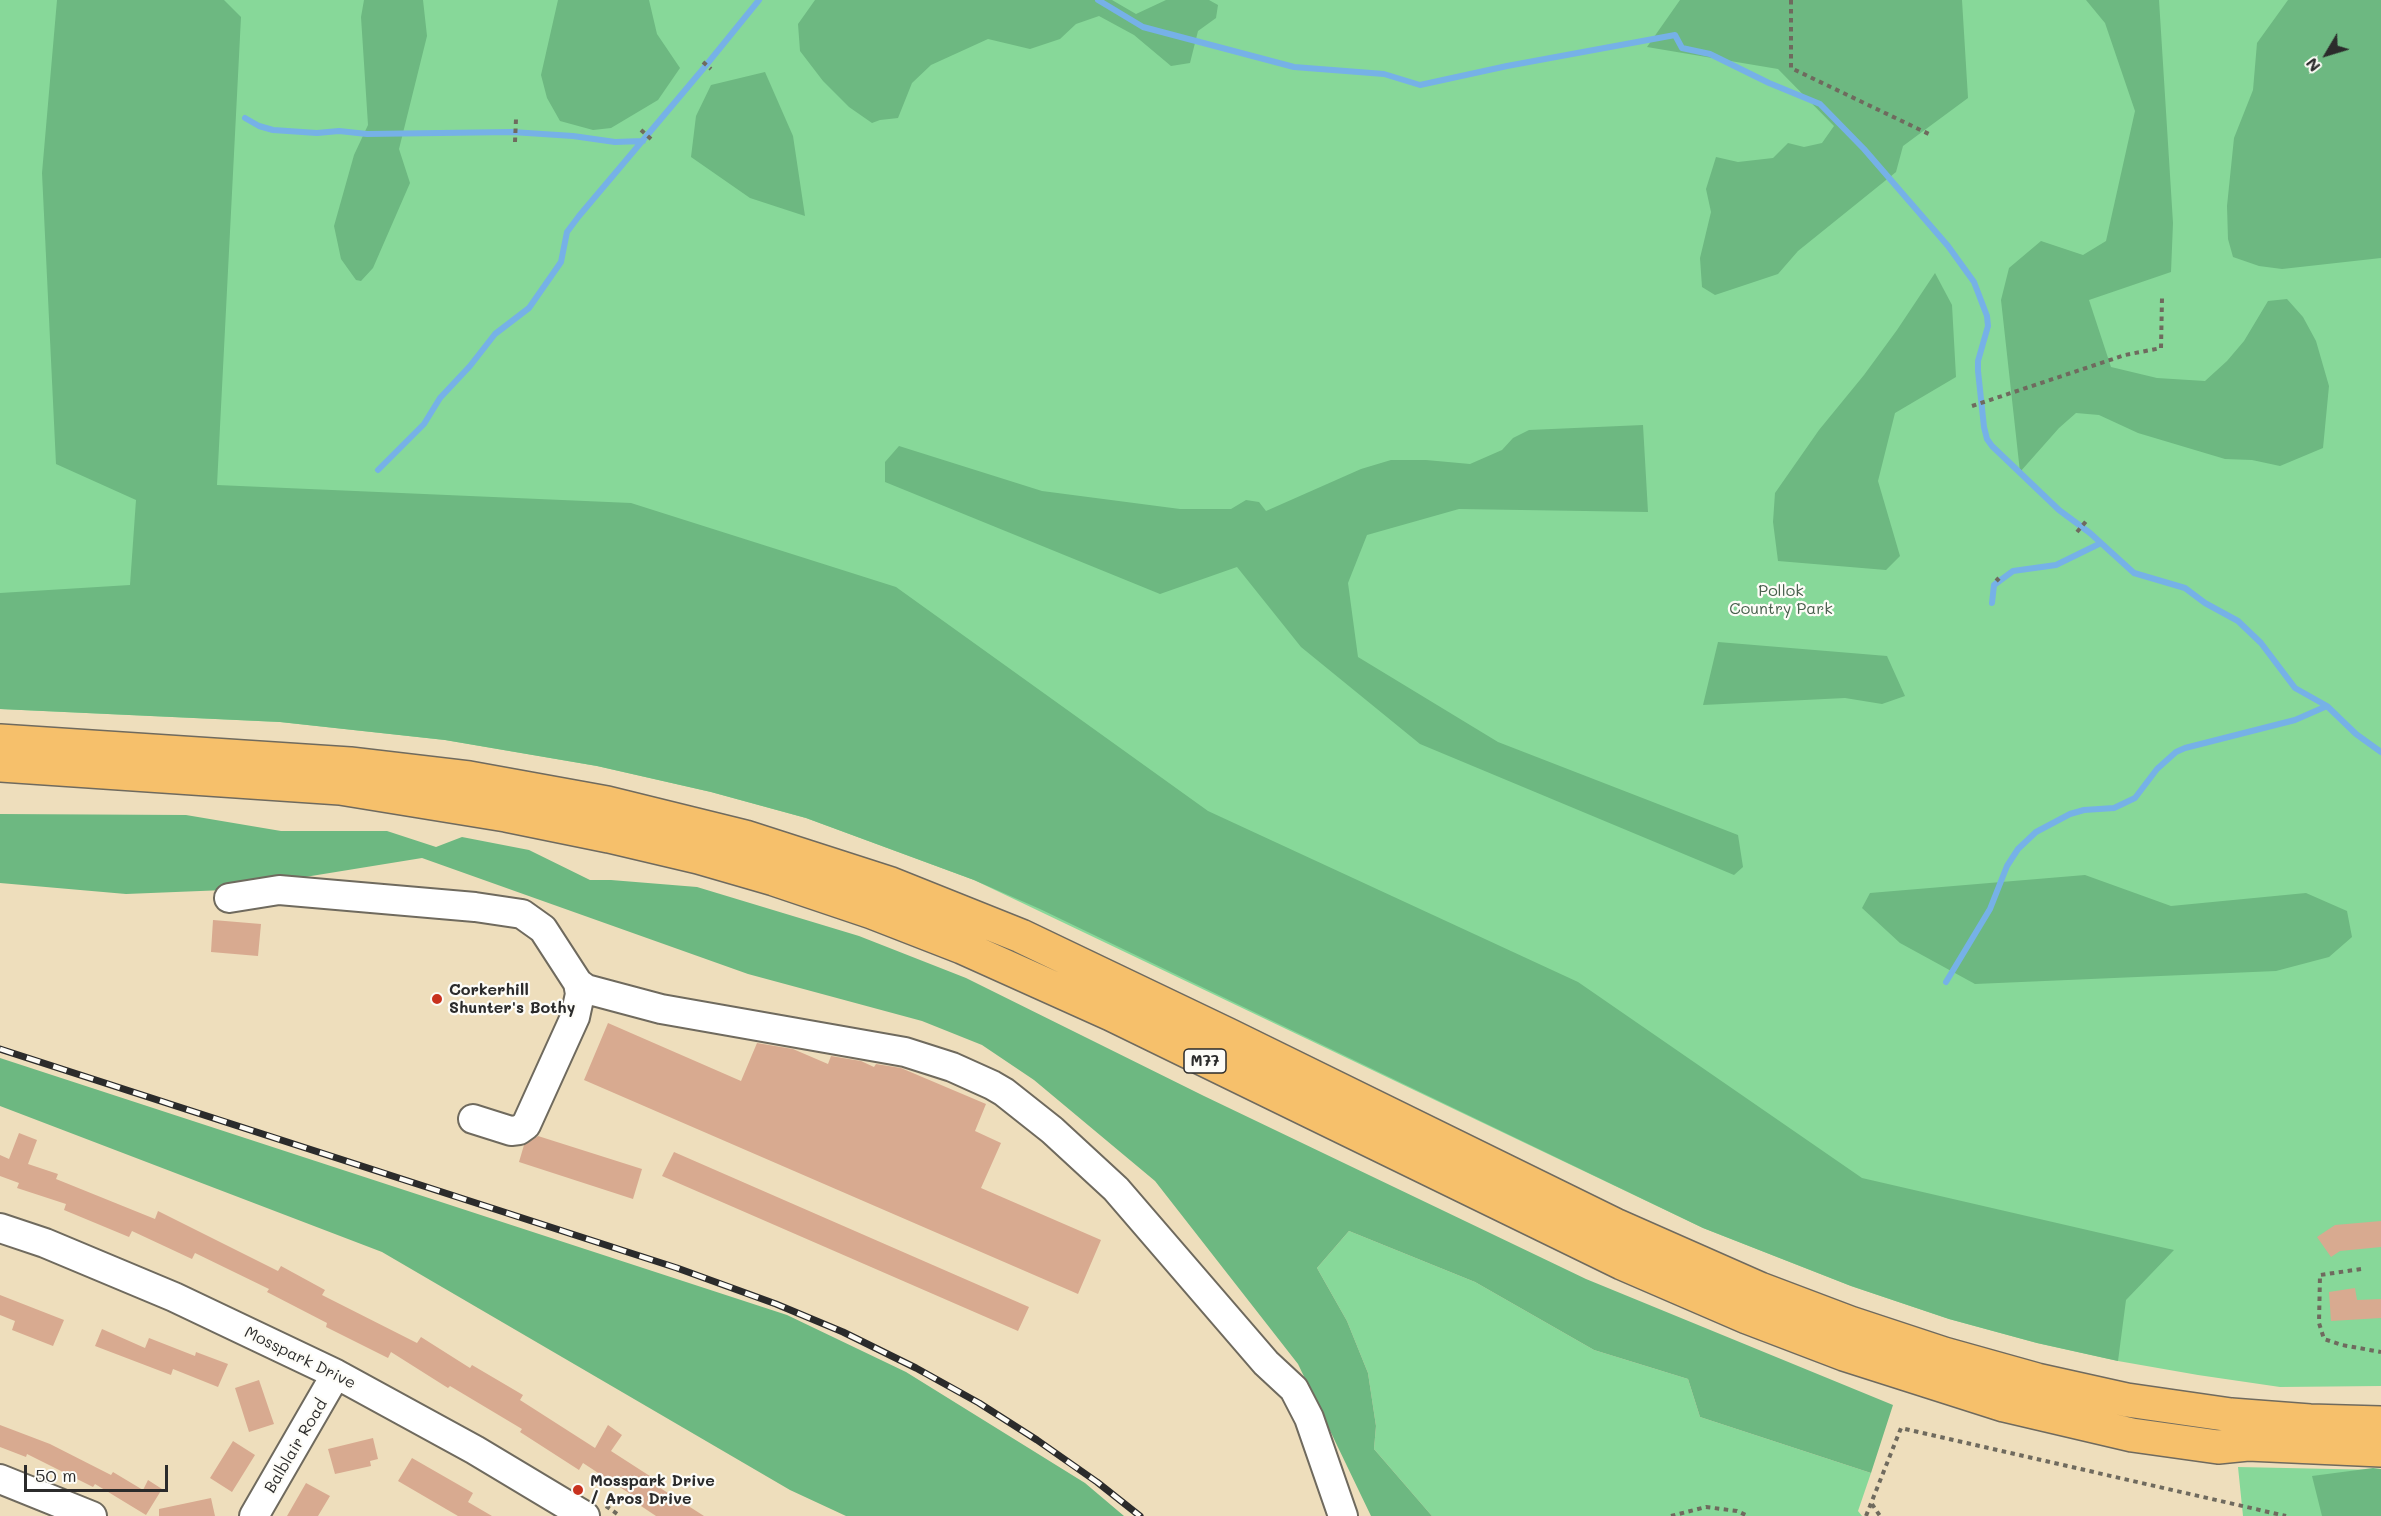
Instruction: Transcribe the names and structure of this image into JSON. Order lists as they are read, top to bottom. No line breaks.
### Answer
{"streets":{"highway":["M77"],"street":["Mosspark Drive","Balblair Road"]},"crossings":[["Mosspark Drive","Balblair Road"]],"parks":["Pollok Country Park"],"places":["Corkerhill Shunter's Bothy","Mosspark Drive / Aros Drive"],"scale_bar":"50 m","north":"bottom left"}
